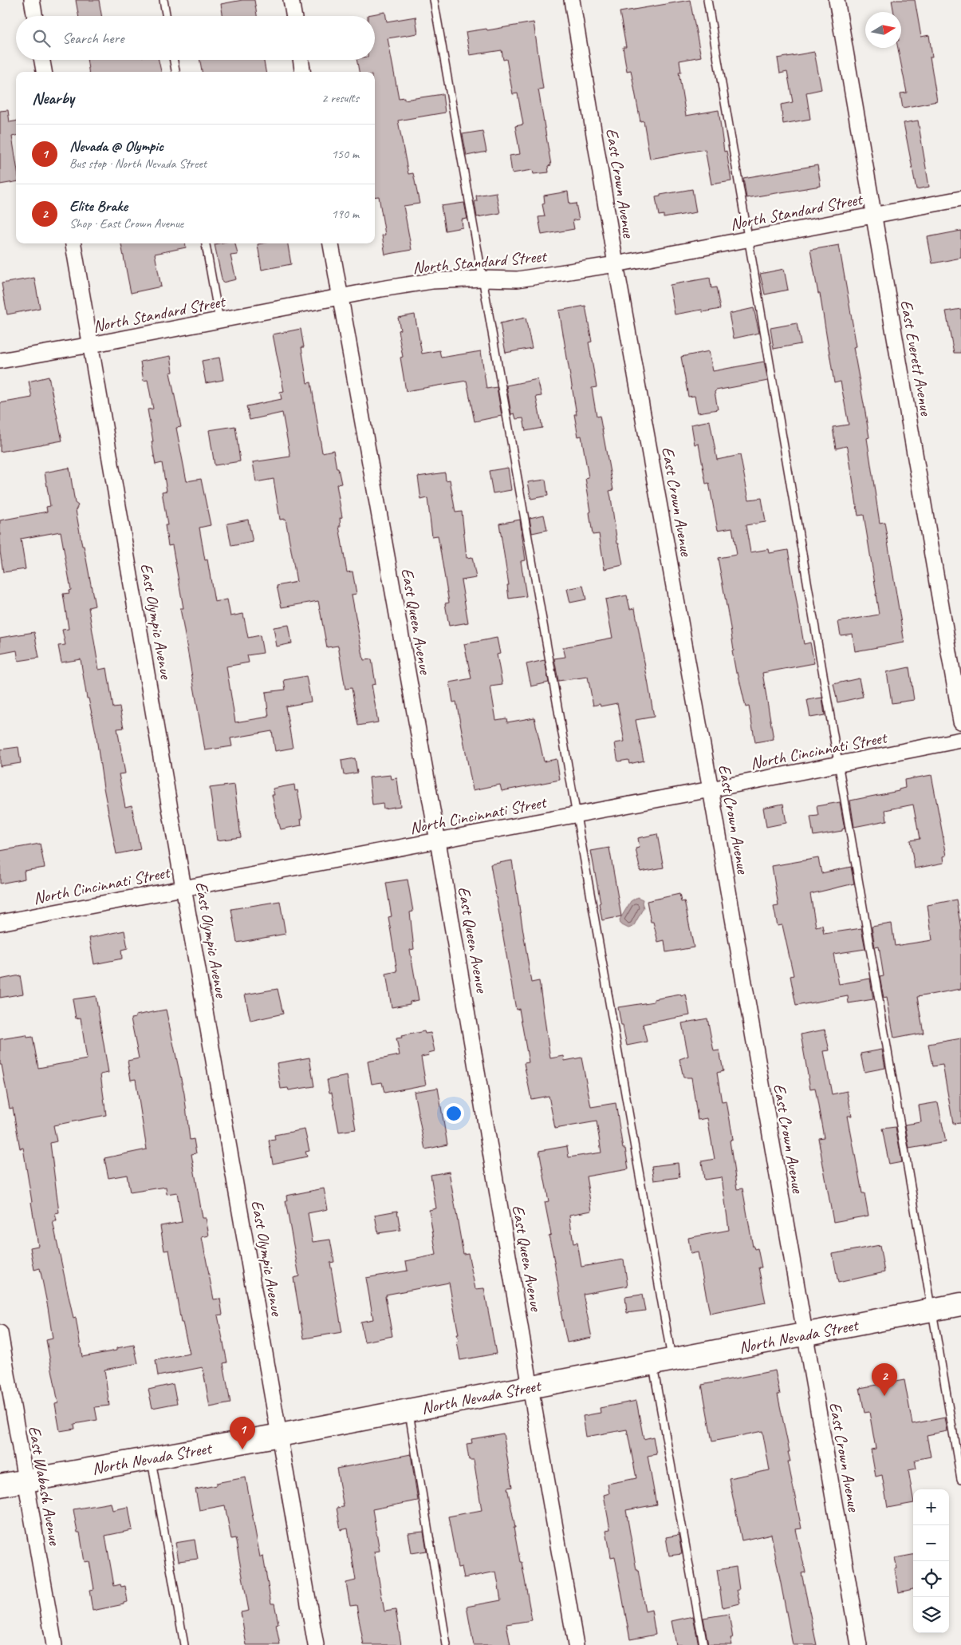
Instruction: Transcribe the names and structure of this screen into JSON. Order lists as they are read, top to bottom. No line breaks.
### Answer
{"streets":{"main road":["North Nevada Street"],"street":["East Crown Avenue","North Standard Street","East Everett Avenue","East Olympic Avenue","East Queen Avenue","North Cincinnati Street","East Wabash Avenue"]},"crossings":[["East Crown Avenue","North Standard Street"],["East Crown Avenue","North Cincinnati Street"],["East Crown Avenue","North Nevada Street"],["North Standard Street","East Everett Avenue"],["North Standard Street","East Olympic Avenue"],["North Standard Street","East Queen Avenue"],["East Olympic Avenue","North Cincinnati Street"],["East Olympic Avenue","North Nevada Street"],["East Queen Avenue","North Cincinnati Street"],["East Queen Avenue","North Nevada Street"],["North Nevada Street","East Wabash Avenue"]],"north":"right","page":{"search":"Search here","heading":["Nearby","2 results"],"list":[{"mark":"1","name":"Nevada @ Olympic","note":"Bus stop · North Nevada Street","value":"150 m"},{"mark":"2","name":"Elite Brake","note":"Shop · East Crown Avenue","value":"190 m"}],"pins":["2","1"],"map_buttons":["+","−"]}}
